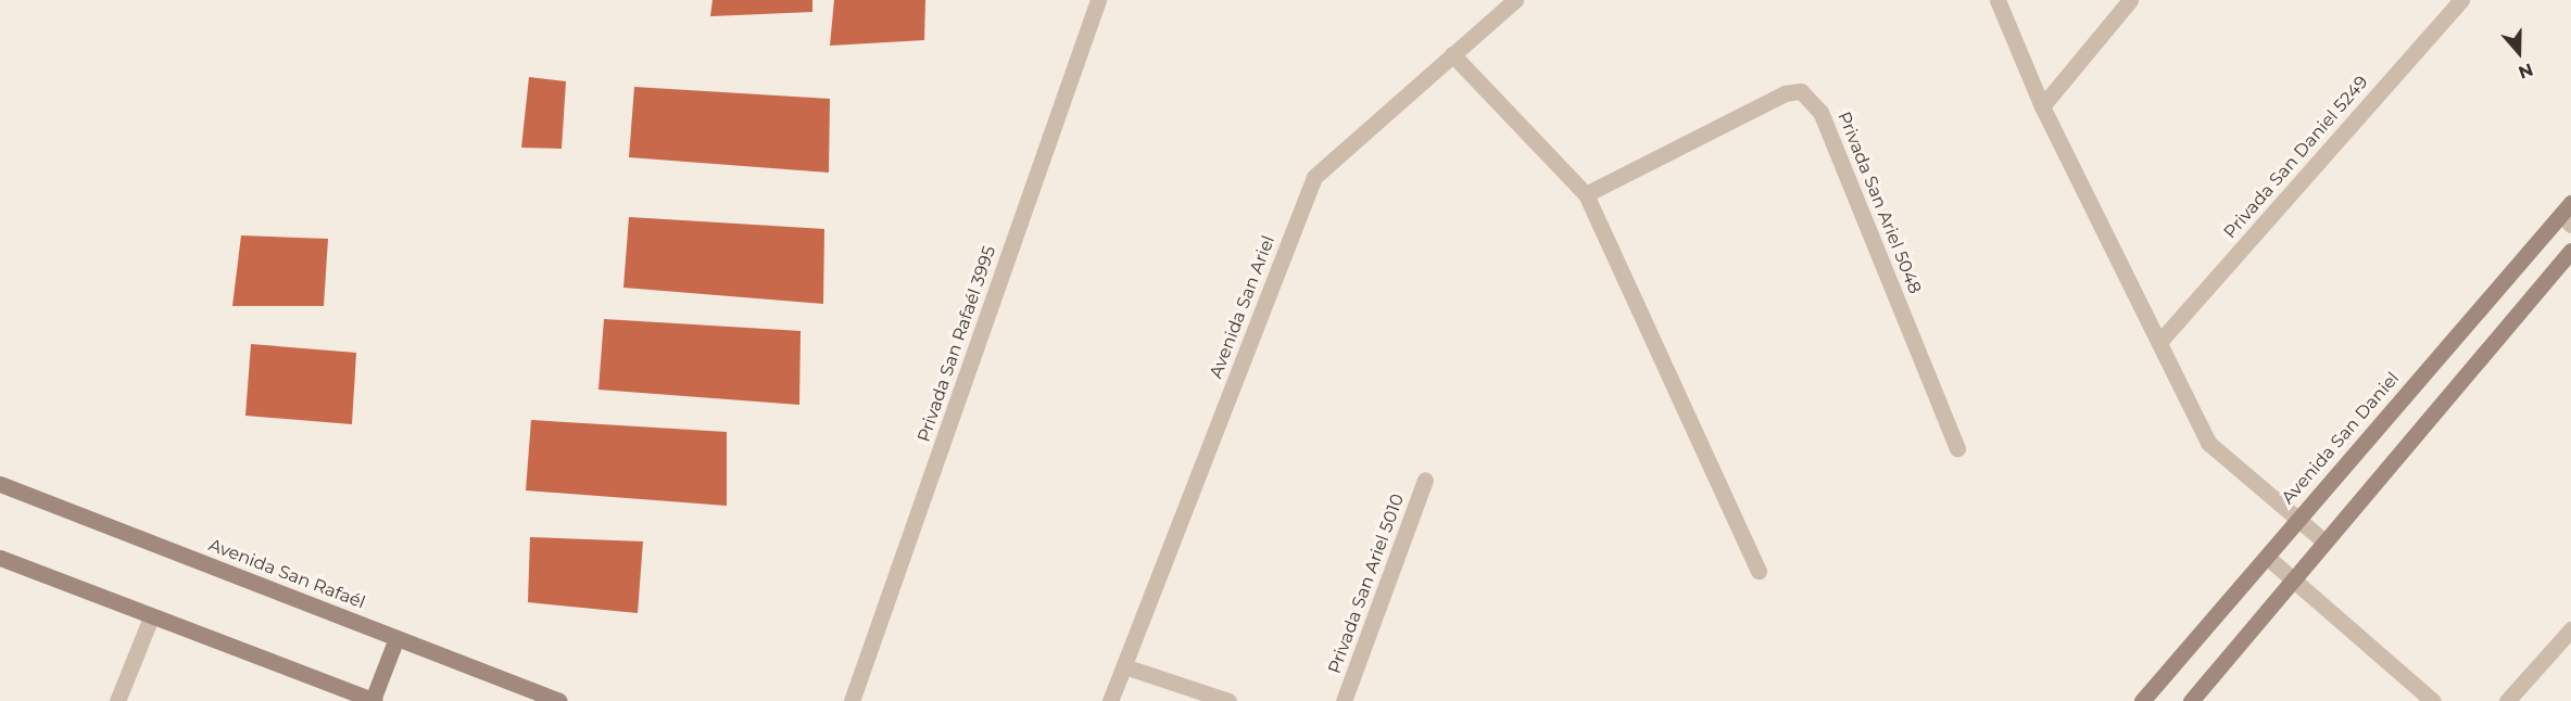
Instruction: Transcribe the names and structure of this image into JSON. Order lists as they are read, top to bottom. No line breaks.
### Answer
{"streets":{"street":["Privada San Daniel 5249","Privada San Ariel 5048","Avenida San Ariel","Privada San Rafaél 3995","Avenida San Daniel","Avenida San Rafaél","Privada San Ariel 5010"]},"north":"bottom"}
